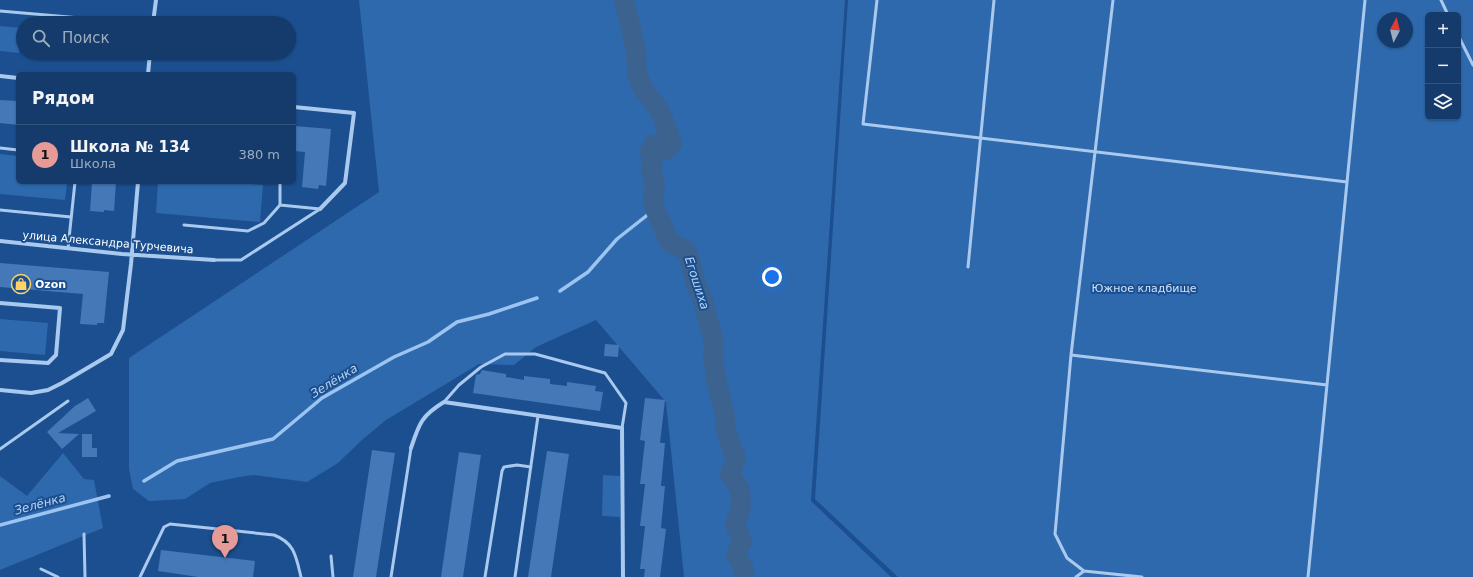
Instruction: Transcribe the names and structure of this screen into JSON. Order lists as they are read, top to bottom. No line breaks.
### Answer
{"streets":{"street":["улица Александра Турчевича"]},"water":["Егошиха","Зелёнка"],"parks":["Южное кладбище"],"places":{"shop":["Ozon"]},"north":"top","page":{"map_buttons":["+","−"],"search":"Поиск","heading":"Рядом","list":[{"mark":"1","name":"Школа № 134","note":"Школа","value":"380 m"}],"pins":"1"}}
